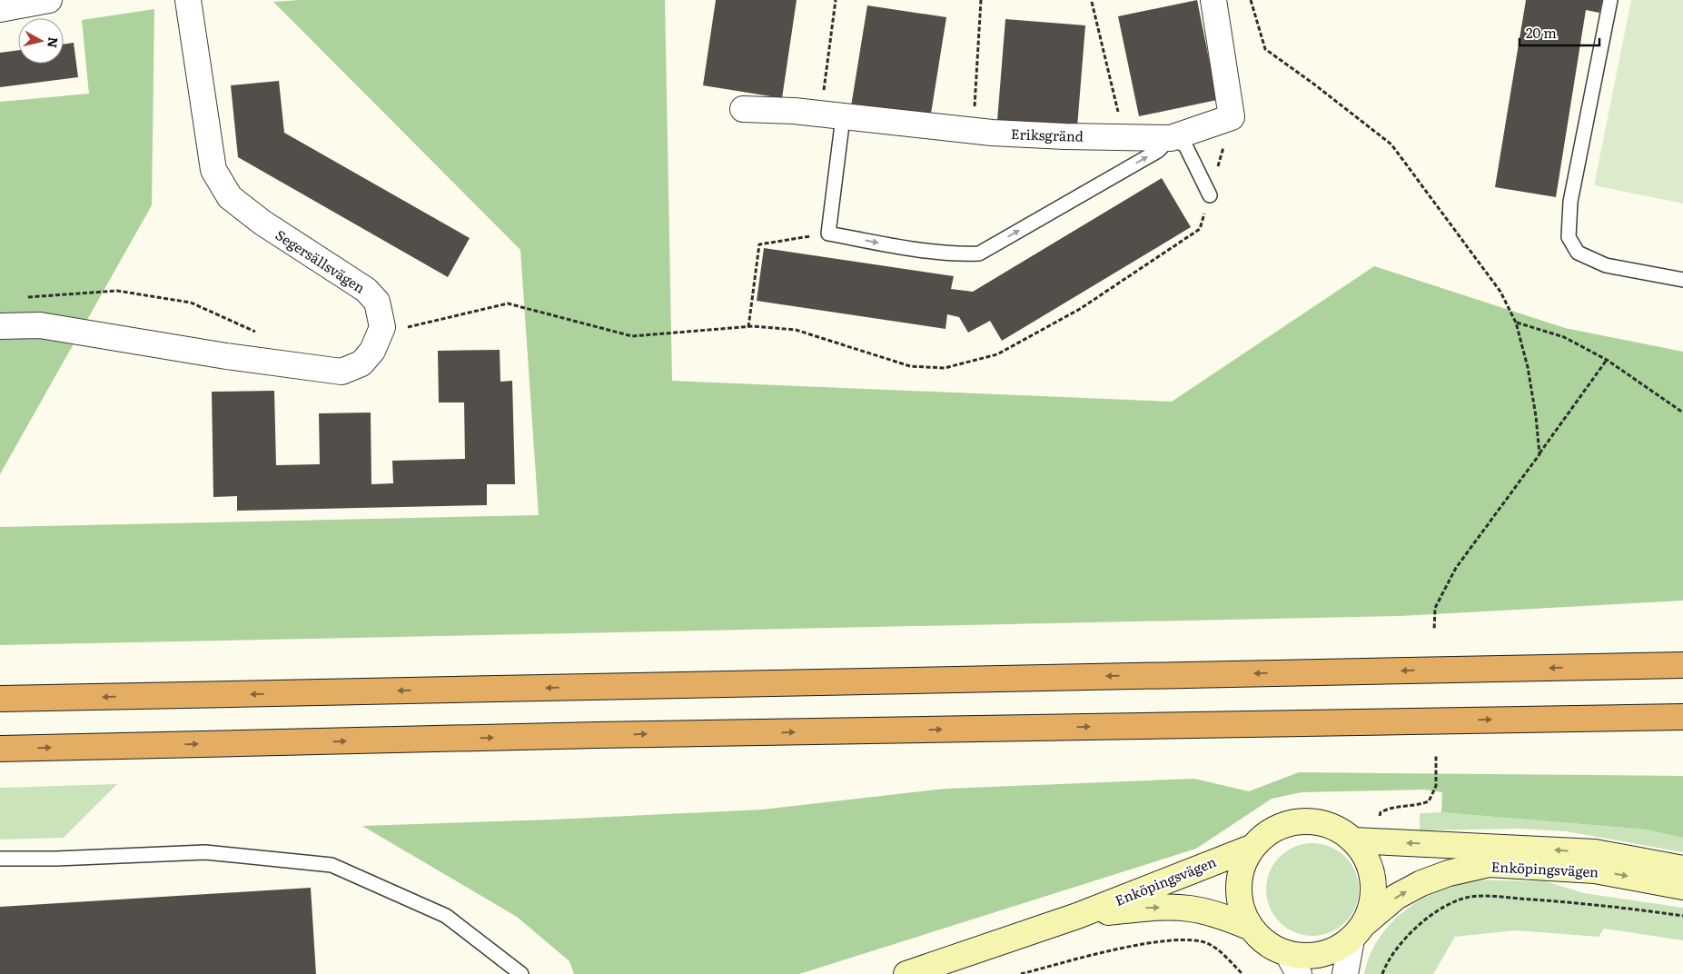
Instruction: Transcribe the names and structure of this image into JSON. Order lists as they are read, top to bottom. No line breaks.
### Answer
{"streets":{"street":["Eriksgränd","Segersällsvägen","Enköpingsvägen"]},"scale_bar":"20 m","north":"right"}
